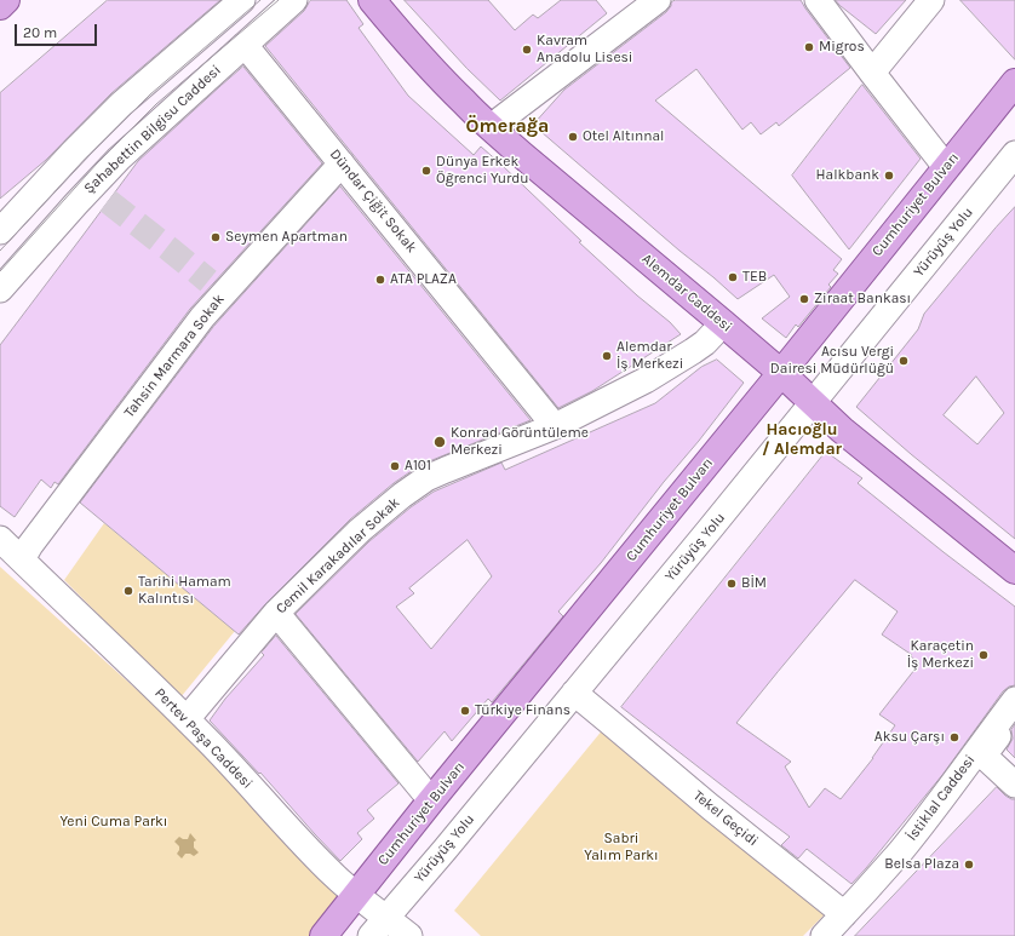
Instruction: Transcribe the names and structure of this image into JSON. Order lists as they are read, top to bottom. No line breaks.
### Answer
{"streets":{"main road":["Cumhuriyet Bulvarı","Alemdar Caddesi"],"street":["Şahabettin Bilgisu Caddesi","Dündar Çiğit Sokak","Yürüyüş Yolu","Tahsin Marmara Sokak","Cemil Karakadılar Sokak","Pertev Paşa Caddesi","İstiklal Caddesi","Tekel Geçidi"]},"crossings":[["Şahabettin Bilgisu Caddesi","Dündar Çiğit Sokak"],["Dündar Çiğit Sokak","Tahsin Marmara Sokak"],["Dündar Çiğit Sokak","Cemil Karakadılar Sokak"],["Cumhuriyet Bulvarı","Alemdar Caddesi"],["Cumhuriyet Bulvarı","Pertev Paşa Caddesi"],["Yürüyüş Yolu","Alemdar Caddesi"],["Yürüyüş Yolu","Pertev Paşa Caddesi"],["Yürüyüş Yolu","Tekel Geçidi"],["Alemdar Caddesi","Cemil Karakadılar Sokak"],["Tahsin Marmara Sokak","Pertev Paşa Caddesi"],["Cemil Karakadılar Sokak","Pertev Paşa Caddesi"],["İstiklal Caddesi","Tekel Geçidi"]],"districts":["Ömerağa","Hacıoğlu / Alemdar"],"parks":["Yeni Cuma Parkı","Sabri Yalım Parkı"],"places":["Migros","Kavram Anadolu Lisesi","Otel Altınnal","Dünya Erkek Öğrenci Yurdu","Halkbank","Seymen Apartman","TEB","ATA PLAZA","Ziraat Bankası","Alemdar İş Merkezi","Acısu Vergi Dairesi Müdürlüğü","Konrad Görüntüleme Merkezi","A101","BİM","Tarihi Hamam Kalıntısı","Karaçetin İş Merkezi","Türkiye Finans","Aksu Çarşı","Belsa Plaza"],"scale_bar":"20 m"}
